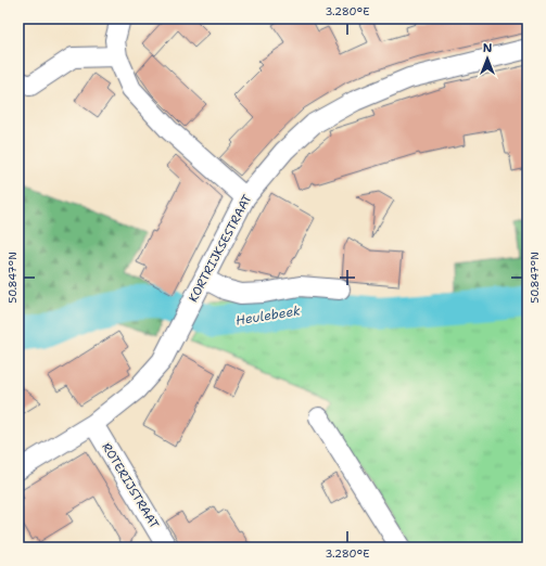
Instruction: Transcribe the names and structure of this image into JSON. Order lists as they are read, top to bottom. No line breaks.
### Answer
{"streets":{"street":["KORTRIJKSESTRAAT","ROTERIJSTRAAT"]},"crossings":[["KORTRIJKSESTRAAT","ROTERIJSTRAAT"]],"water":["Heulebeek"],"north":"top","coordinates":["3.280°E","50.847°N"]}
